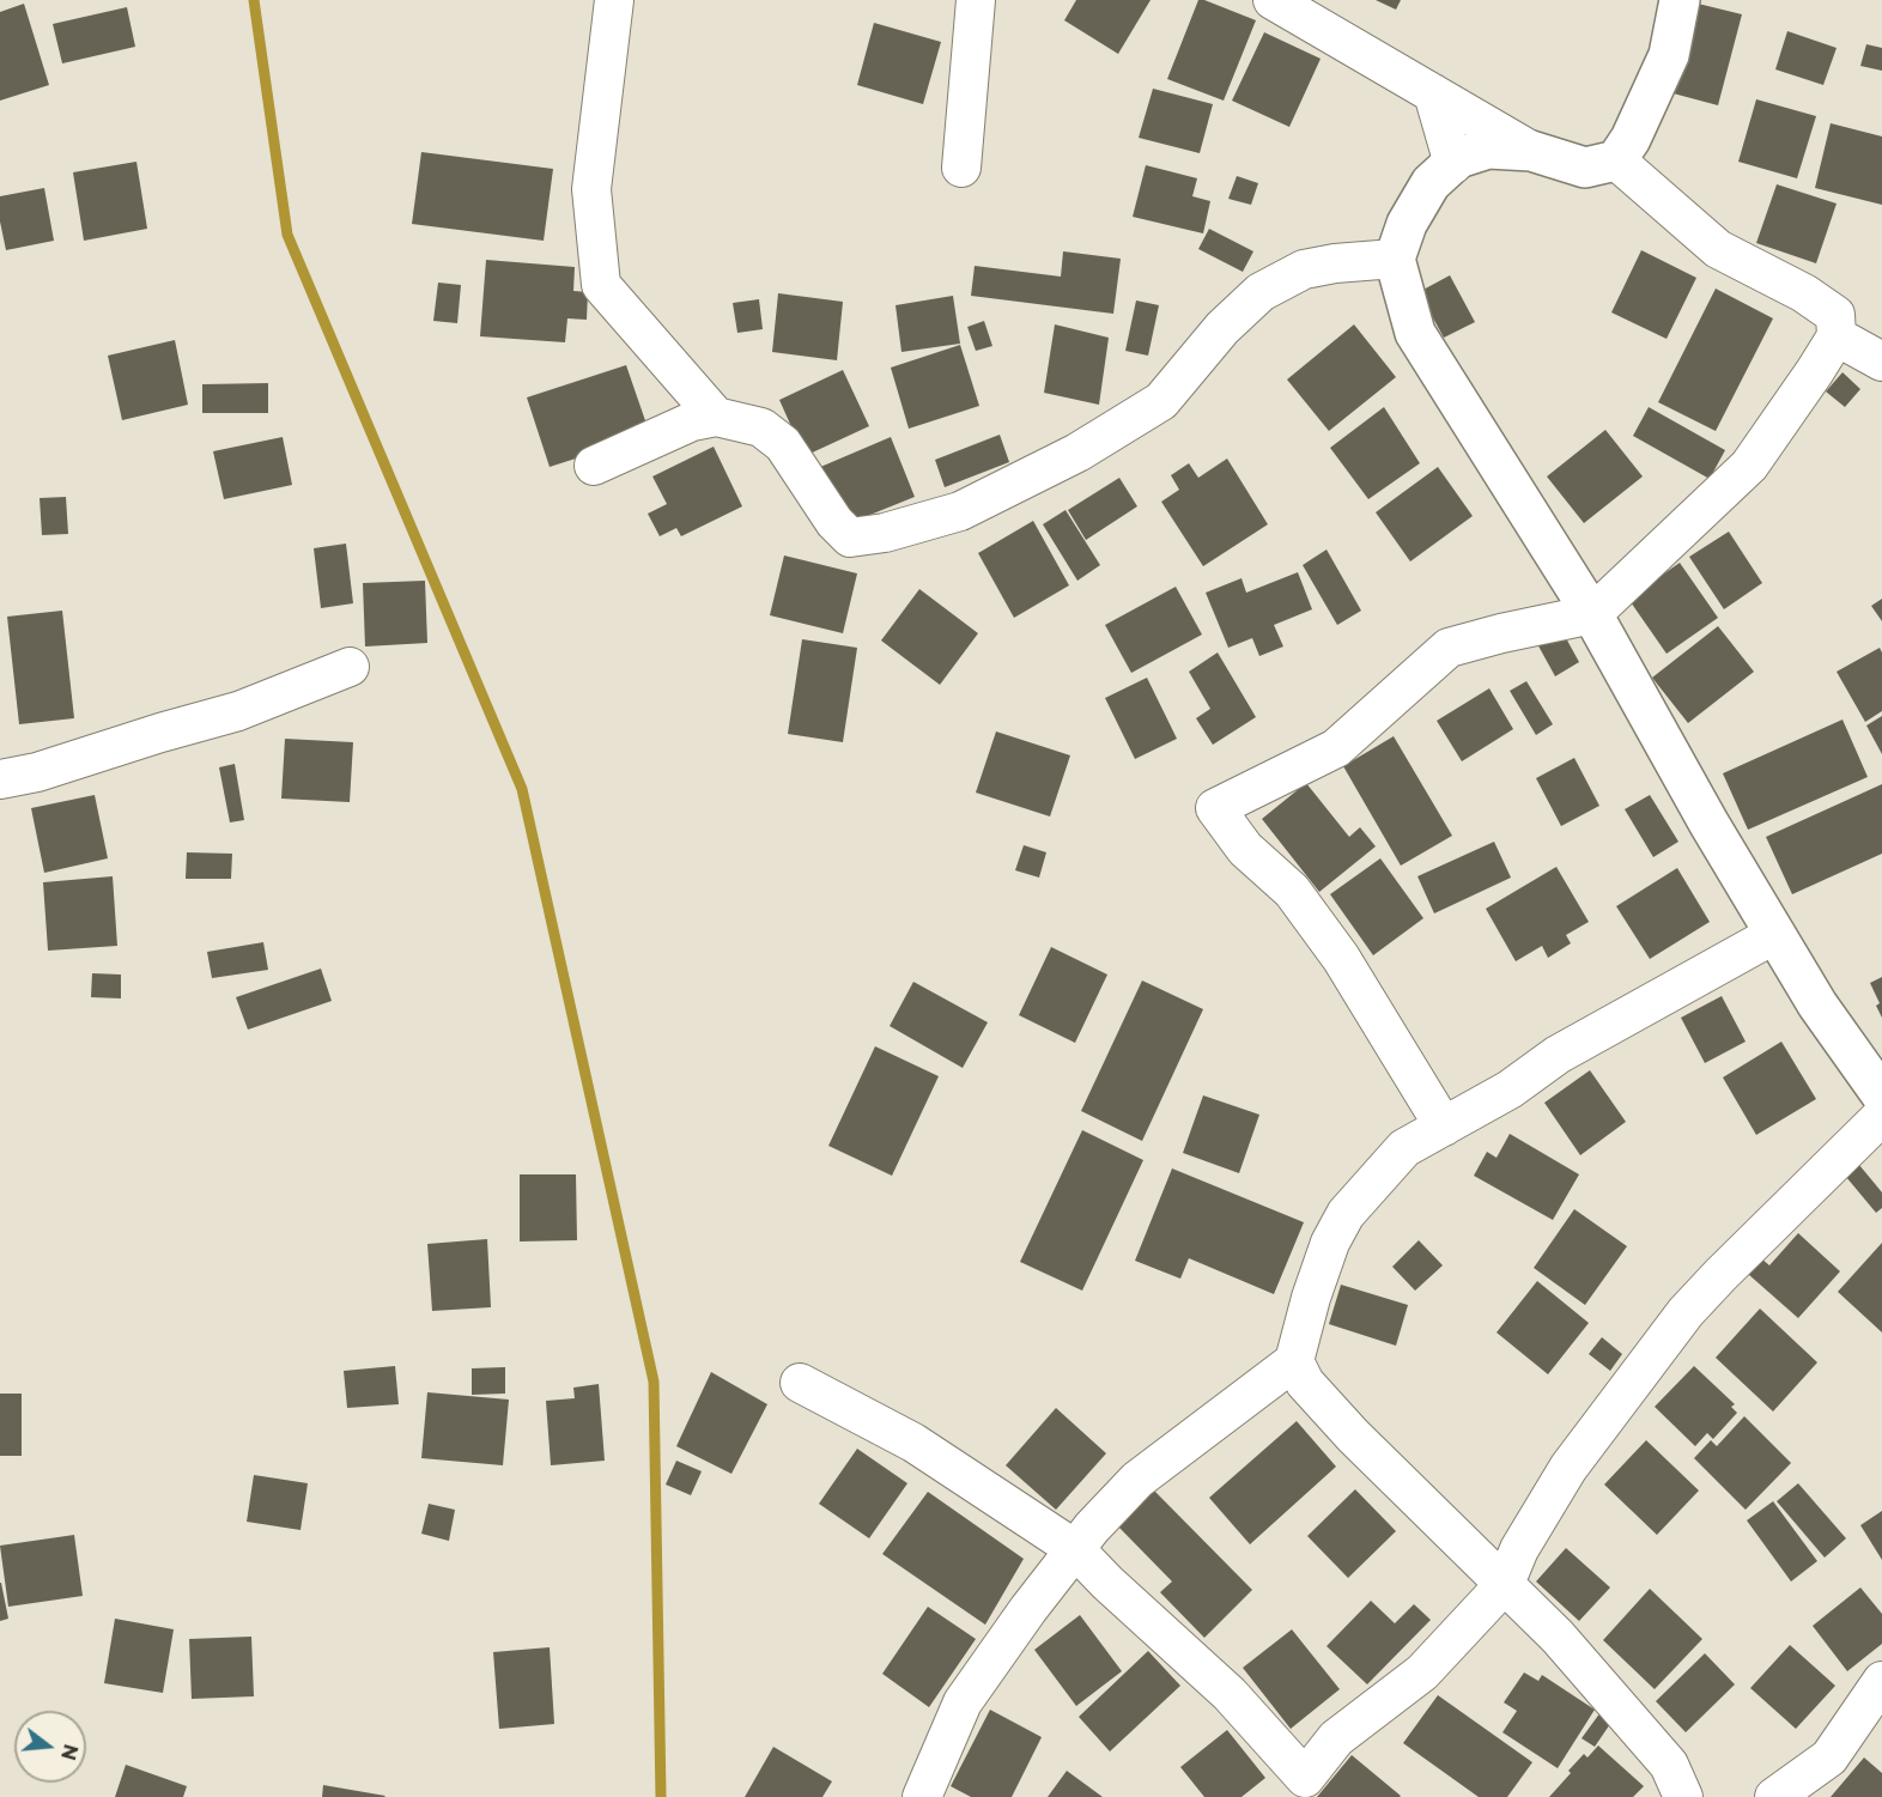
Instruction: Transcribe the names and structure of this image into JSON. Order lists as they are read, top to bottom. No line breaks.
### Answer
{"north":"right"}
